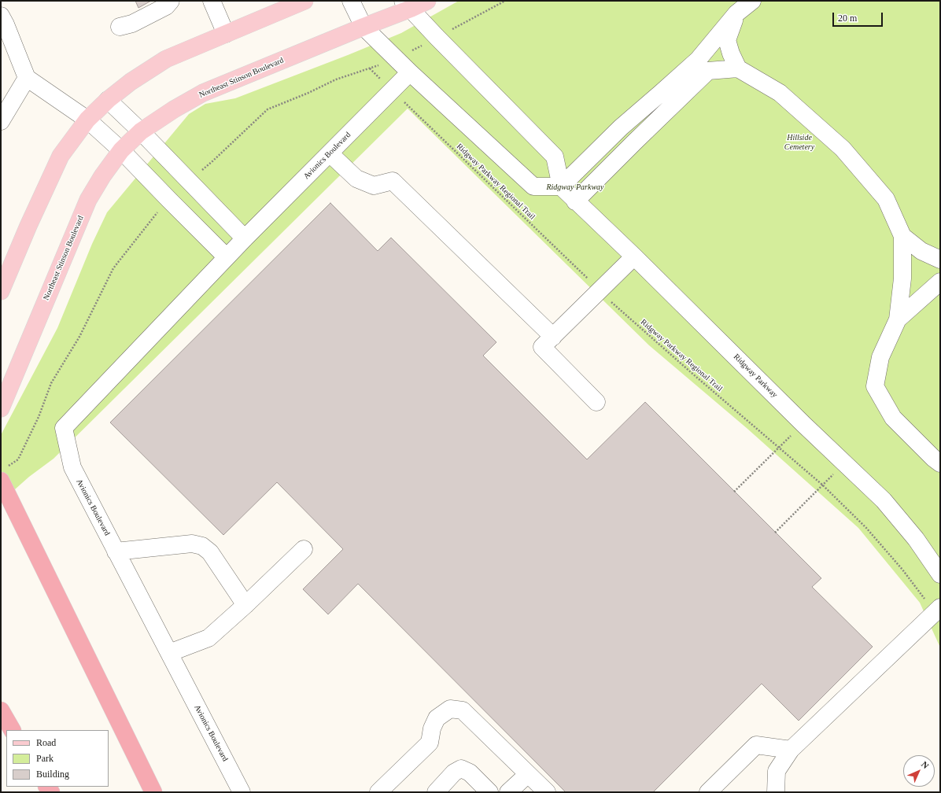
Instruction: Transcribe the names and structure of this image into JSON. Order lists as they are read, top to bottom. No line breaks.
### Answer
{"streets":{"main road":["Northeast Stinson Boulevard"],"street":["Avionics Boulevard","Ridgway Parkway"],"path":["Ridgway Parkway Regional Trail"]},"parks":["Hillside Cemetery","Ridgway Parkway"],"legend":["Road","Park","Building"],"scale_bar":"20 m","north":"top right"}
